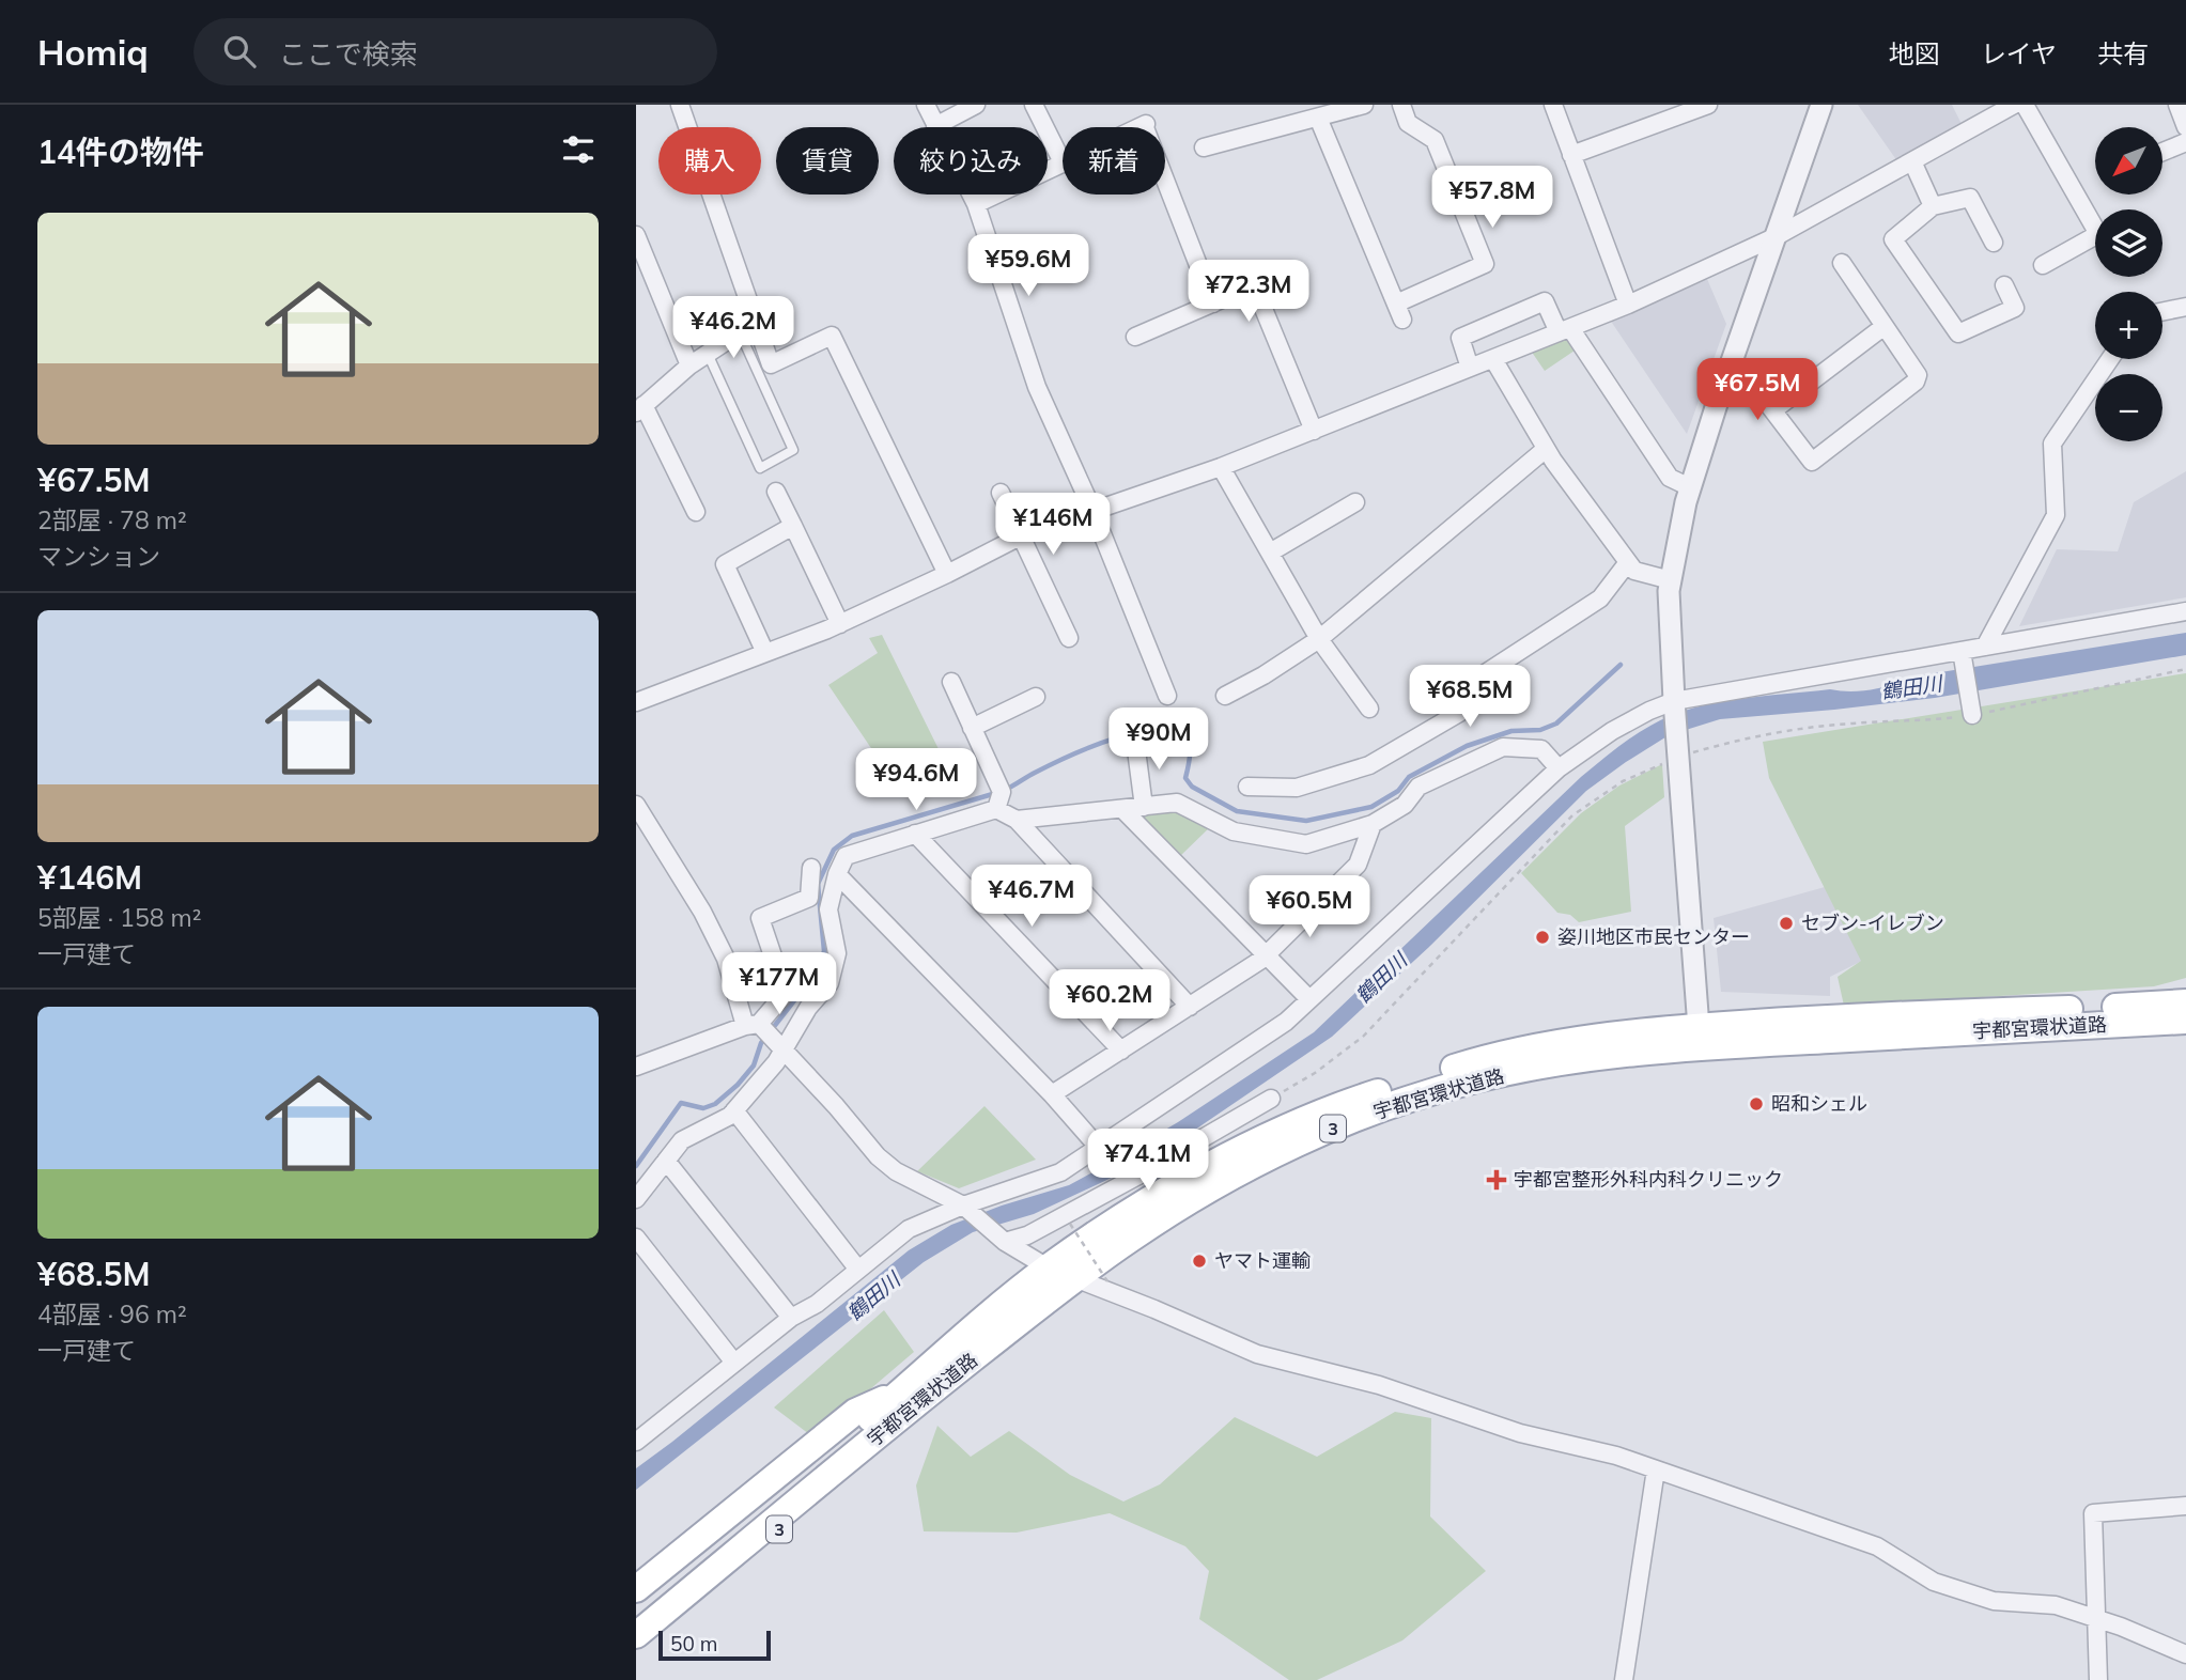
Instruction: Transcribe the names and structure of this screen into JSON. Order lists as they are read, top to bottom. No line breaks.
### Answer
{"streets":{"main road":["宇都宮環状道路","3"]},"crossings":[["宇都宮環状道路","3"]],"water":["鶴田川"],"places":{"other":["セブン-イレブン","姿川地区市民センター","昭和シェル","ヤマト運輸"],"health":["宇都宮整形外科内科クリニック"]},"scale_bar":"50 m","north":"bottom left","page":{"header":"Homiq","search":"ここで検索","nav":["地図","レイヤ","共有"],"heading":"14件の物件","map_buttons":["+","−"],"chip":["購入","賃貸","絞り込み","新着"],"price":["¥57.8M","¥59.6M","¥72.3M","¥46.2M","¥67.5M","¥146M","¥68.5M","¥90M","¥94.6M","¥46.7M","¥60.5M","¥177M","¥60.2M","¥74.1M"],"list":[{"name":"¥67.5M","note":"2部屋 · 78 m² · マンション"},{"name":"¥146M","note":"5部屋 · 158 m² · 一戸建て"},{"name":"¥68.5M","note":"4部屋 · 96 m² · 一戸建て"}],"scale":"50 m"}}
